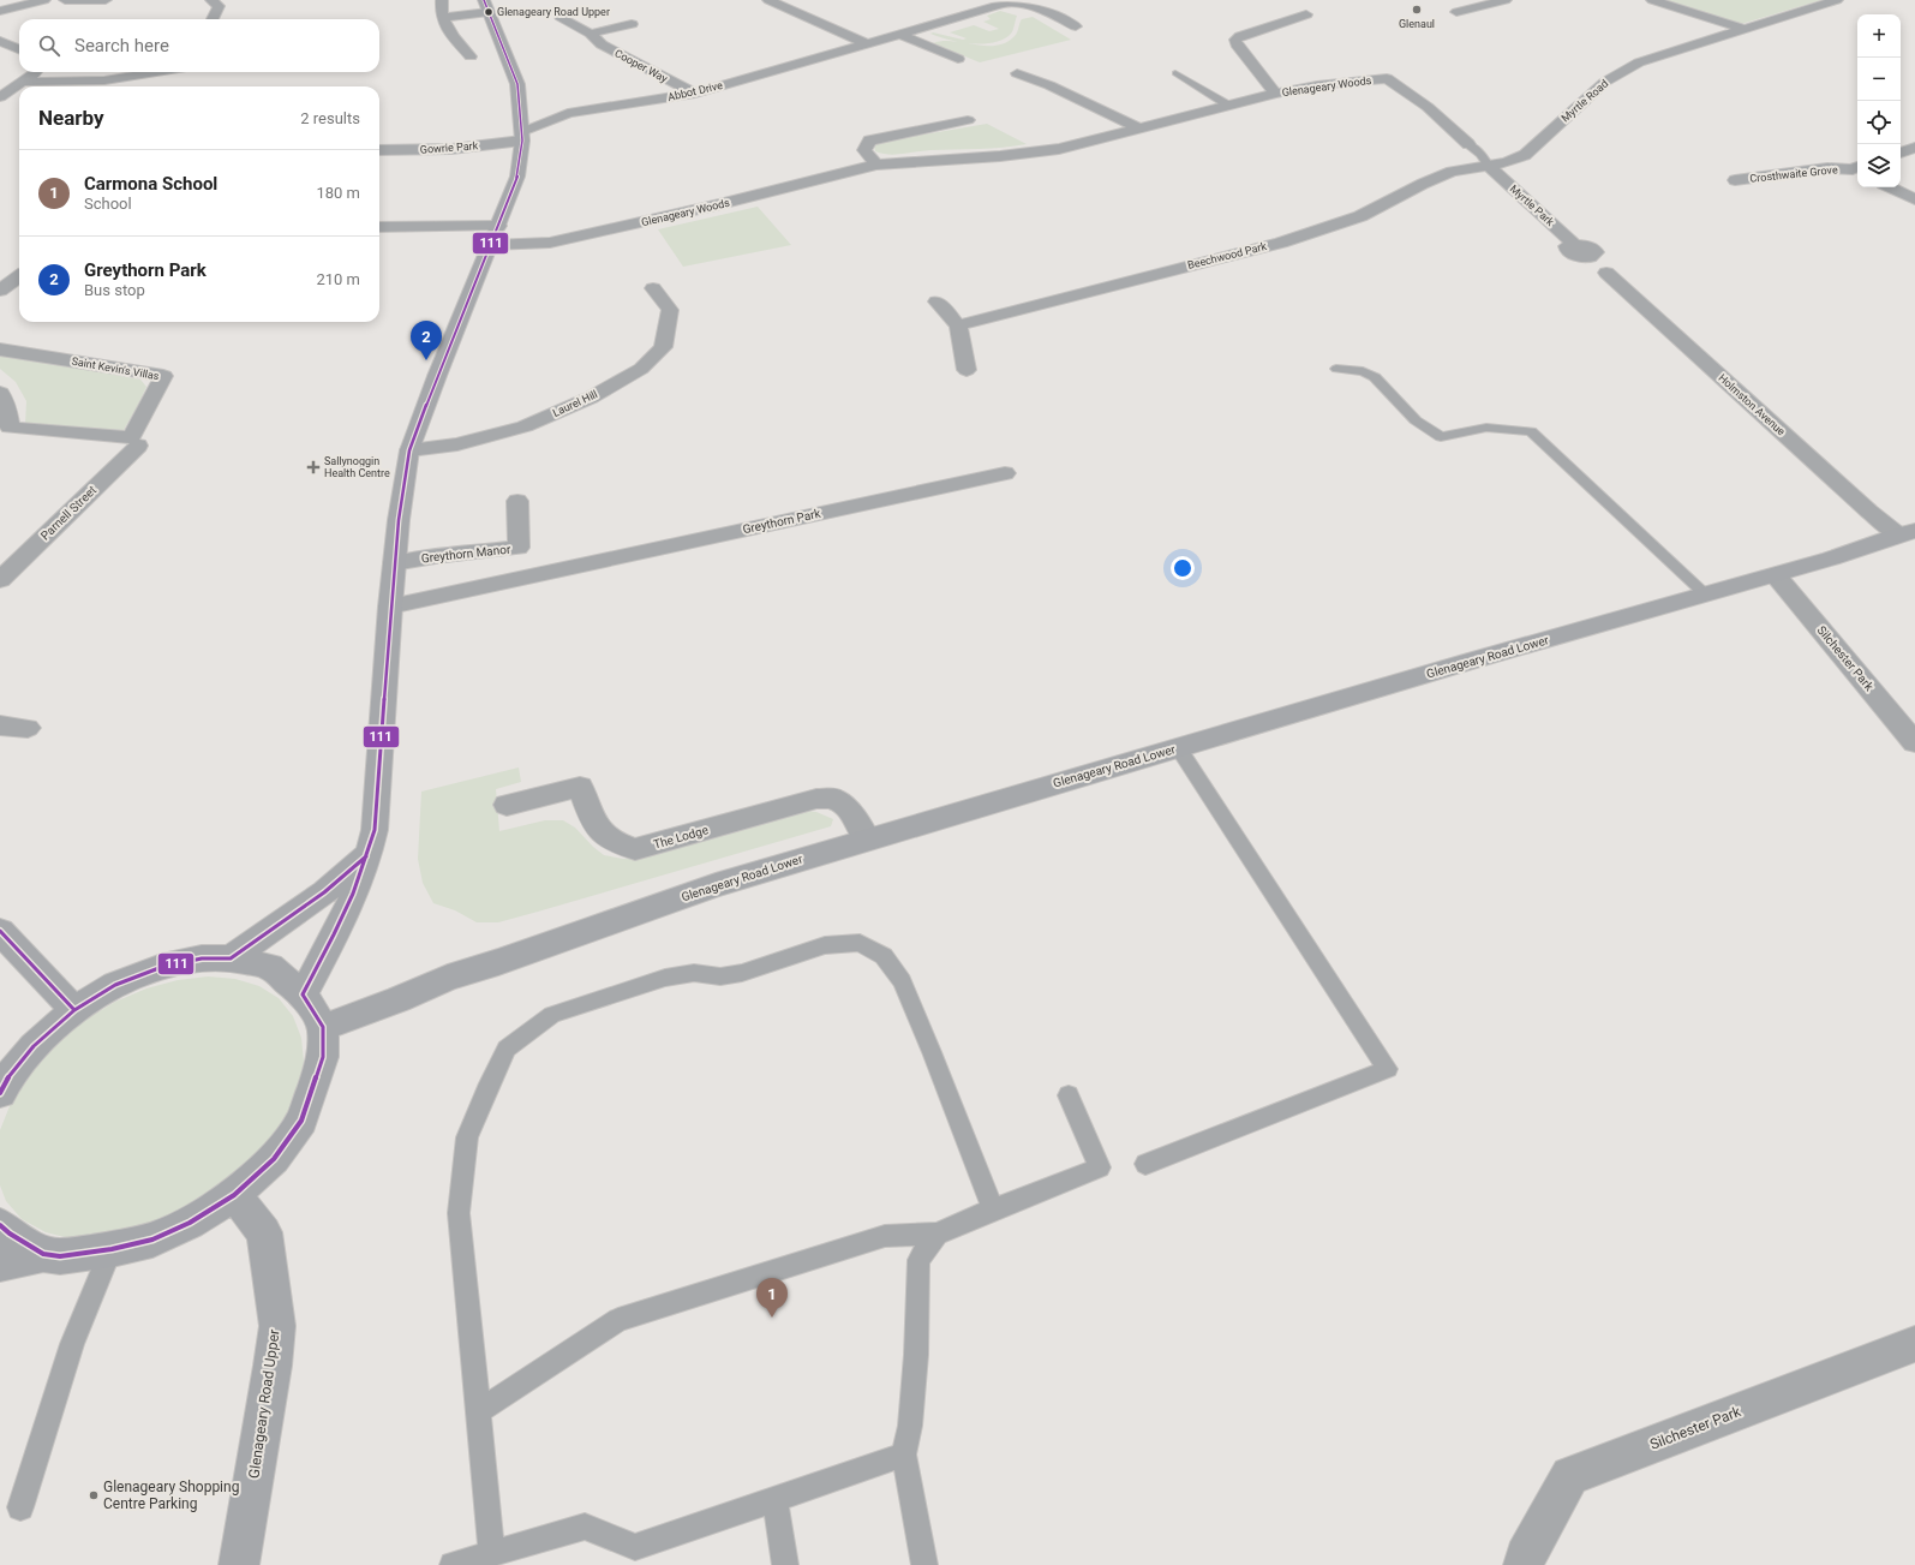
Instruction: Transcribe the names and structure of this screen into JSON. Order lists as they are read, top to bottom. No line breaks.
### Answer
{"streets":{"main road":["Glenageary Road Lower","Glenageary Road Upper"],"street":["Cooper Way","Glenageary Woods","Abbot Drive","Myrtle Road","Gowrie Park","Crosthwaite Grove","Myrtle Park","Beechwood Park","Saint Kevin's Villas","Laurel Hill","Holmston Avenue","Parnell Street","Greythorn Park","Greythorn Manor","Silchester Park","The Lodge"]},"crossings":[["Cooper Way","Abbot Drive"],["Glenageary Woods","Myrtle Road"],["Glenageary Woods","Myrtle Park"],["Glenageary Woods","Beechwood Park"],["Abbot Drive","Gowrie Park"],["Myrtle Road","Myrtle Park"],["Myrtle Road","Beechwood Park"],["Myrtle Park","Beechwood Park"],["Saint Kevin's Villas","Parnell Street"],["Holmston Avenue","Glenageary Road Lower"],["Glenageary Road Lower","Silchester Park"],["Glenageary Road Lower","The Lodge"]],"places":{"other":["Glenaul","Glenageary Road Upper","Glenageary Shopping Centre Parking"],"health":["Sallynoggin Health Centre"]},"lines":["transit line 111"],"page":{"map_buttons":["+","−"],"search":"Search here","heading":["Nearby","2 results"],"list":[{"mark":"1","name":"Carmona School","note":"School","value":"180 m"},{"mark":"2","name":"Greythorn Park","note":"Bus stop","value":"210 m"}],"pins":["2","1"]}}
